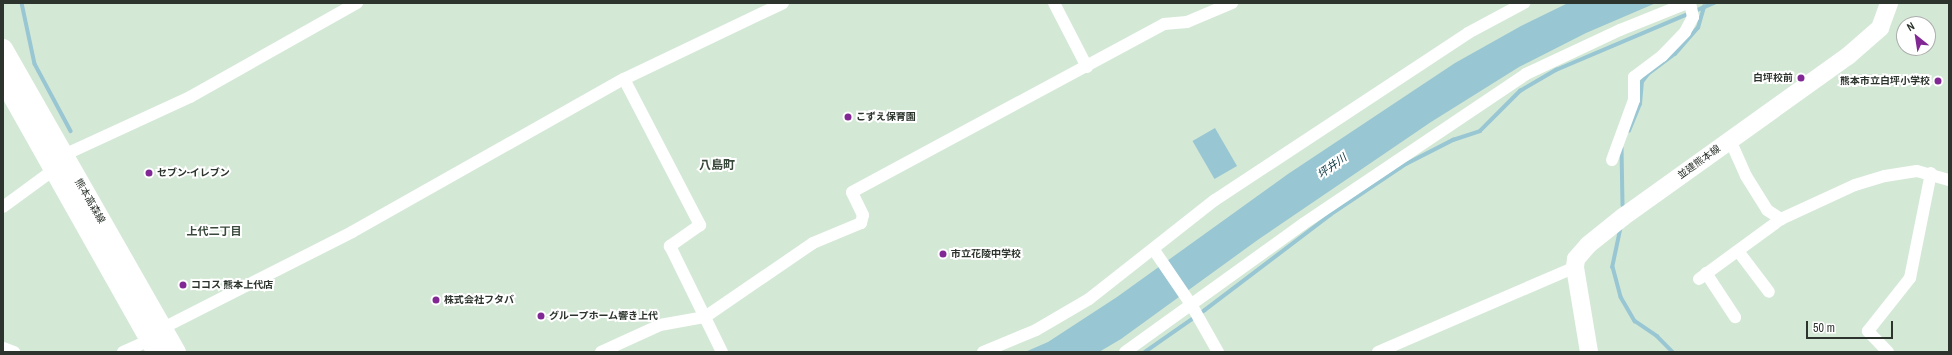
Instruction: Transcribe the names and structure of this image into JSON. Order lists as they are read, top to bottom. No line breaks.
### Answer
{"streets":{"main road":["並建熊本線","熊本高森線"]},"districts":["八島町","上代二丁目"],"water":["坪井川"],"places":["白坪校前","熊本市立白坪小学校","こずえ保育園","セブン-イレブン","市立花陵中学校","ココス 熊本上代店","株式会社フタバ","グループホーム響き上代"],"scale_bar":"50 m","north":"top left"}
